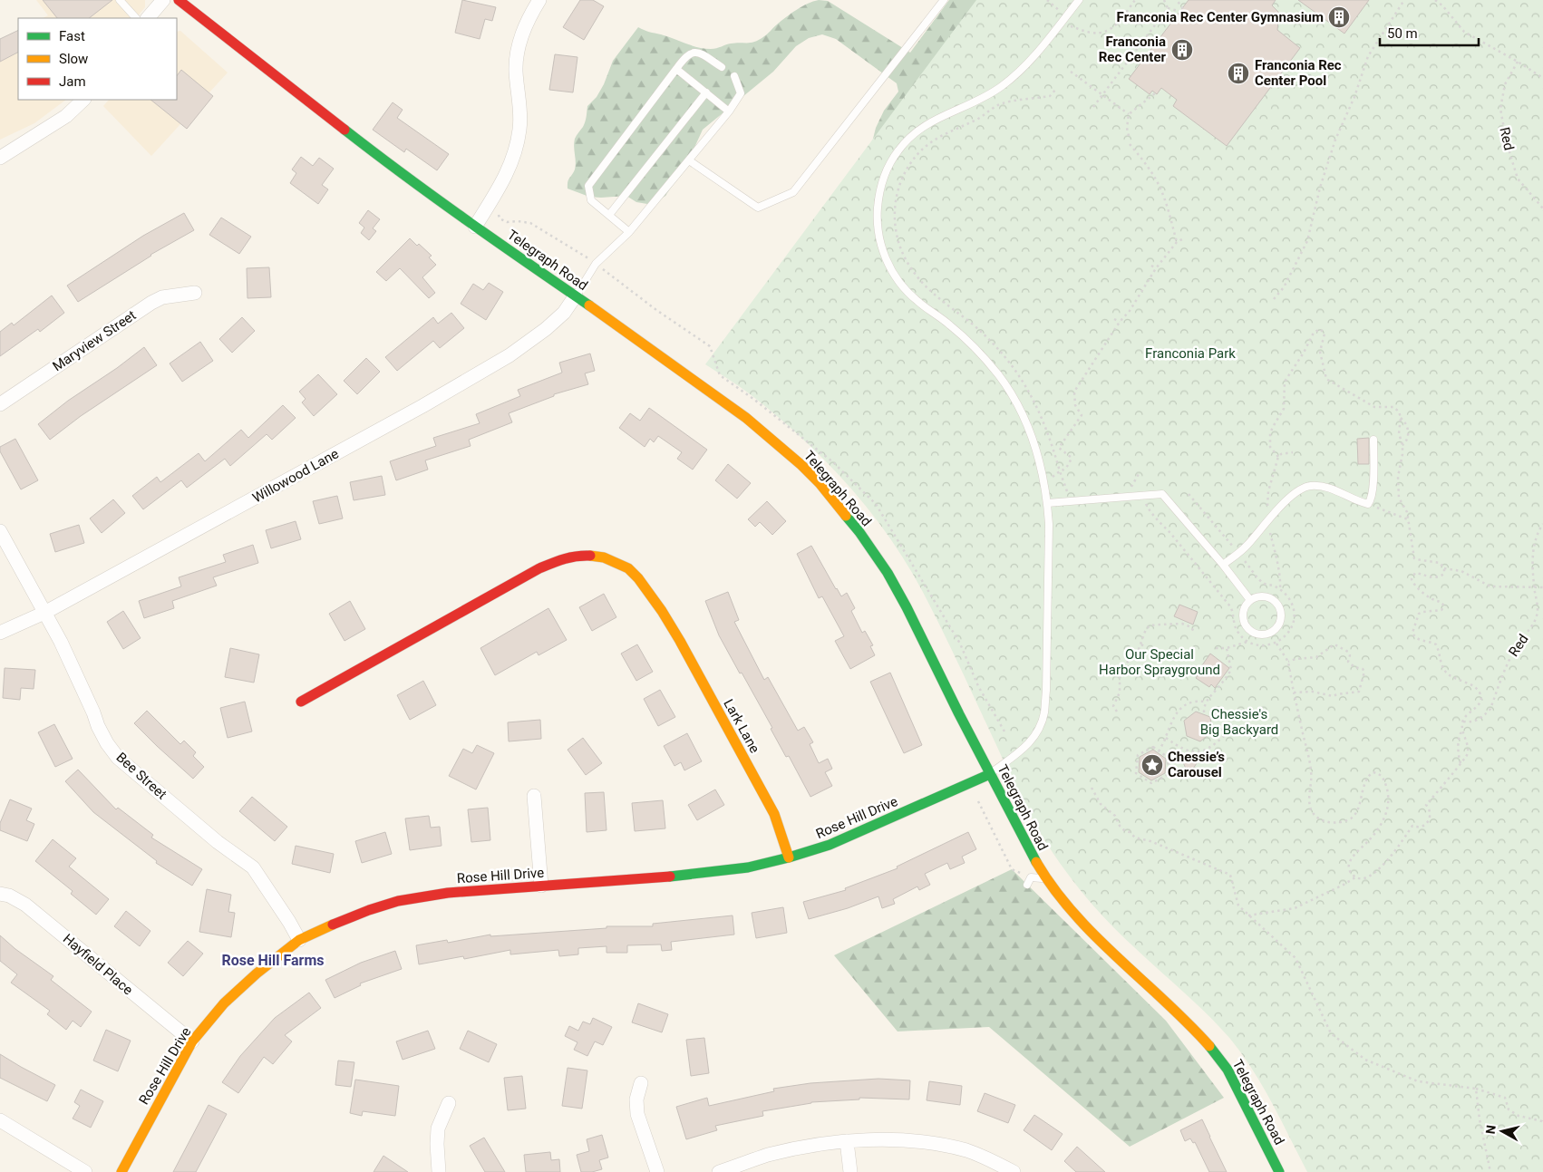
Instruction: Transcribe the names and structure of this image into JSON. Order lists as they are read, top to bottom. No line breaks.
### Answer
{"streets":{"street":["Telegraph Road","Maryview Street","Willowood Lane","Lark Lane","Bee Street","Rose Hill Drive","Hayfield Place"],"path":["Red"]},"crossings":[["Telegraph Road","Willowood Lane"],["Telegraph Road","Rose Hill Drive"],["Willowood Lane","Bee Street"],["Lark Lane","Rose Hill Drive"],["Bee Street","Rose Hill Drive"],["Rose Hill Drive","Hayfield Place"]],"districts":["Rose Hill Farms"],"parks":["Franconia Park","Our Special Harbor Sprayground","Chessie's Big Backyard"],"places":{"building":["Franconia Rec Center Gymnasium","Franconia Rec Center","Franconia Rec Center Pool"],"place":["Chessie’s Carousel"]},"legend":["Fast","Slow","Jam"],"scale_bar":"50 m","north":"left"}
